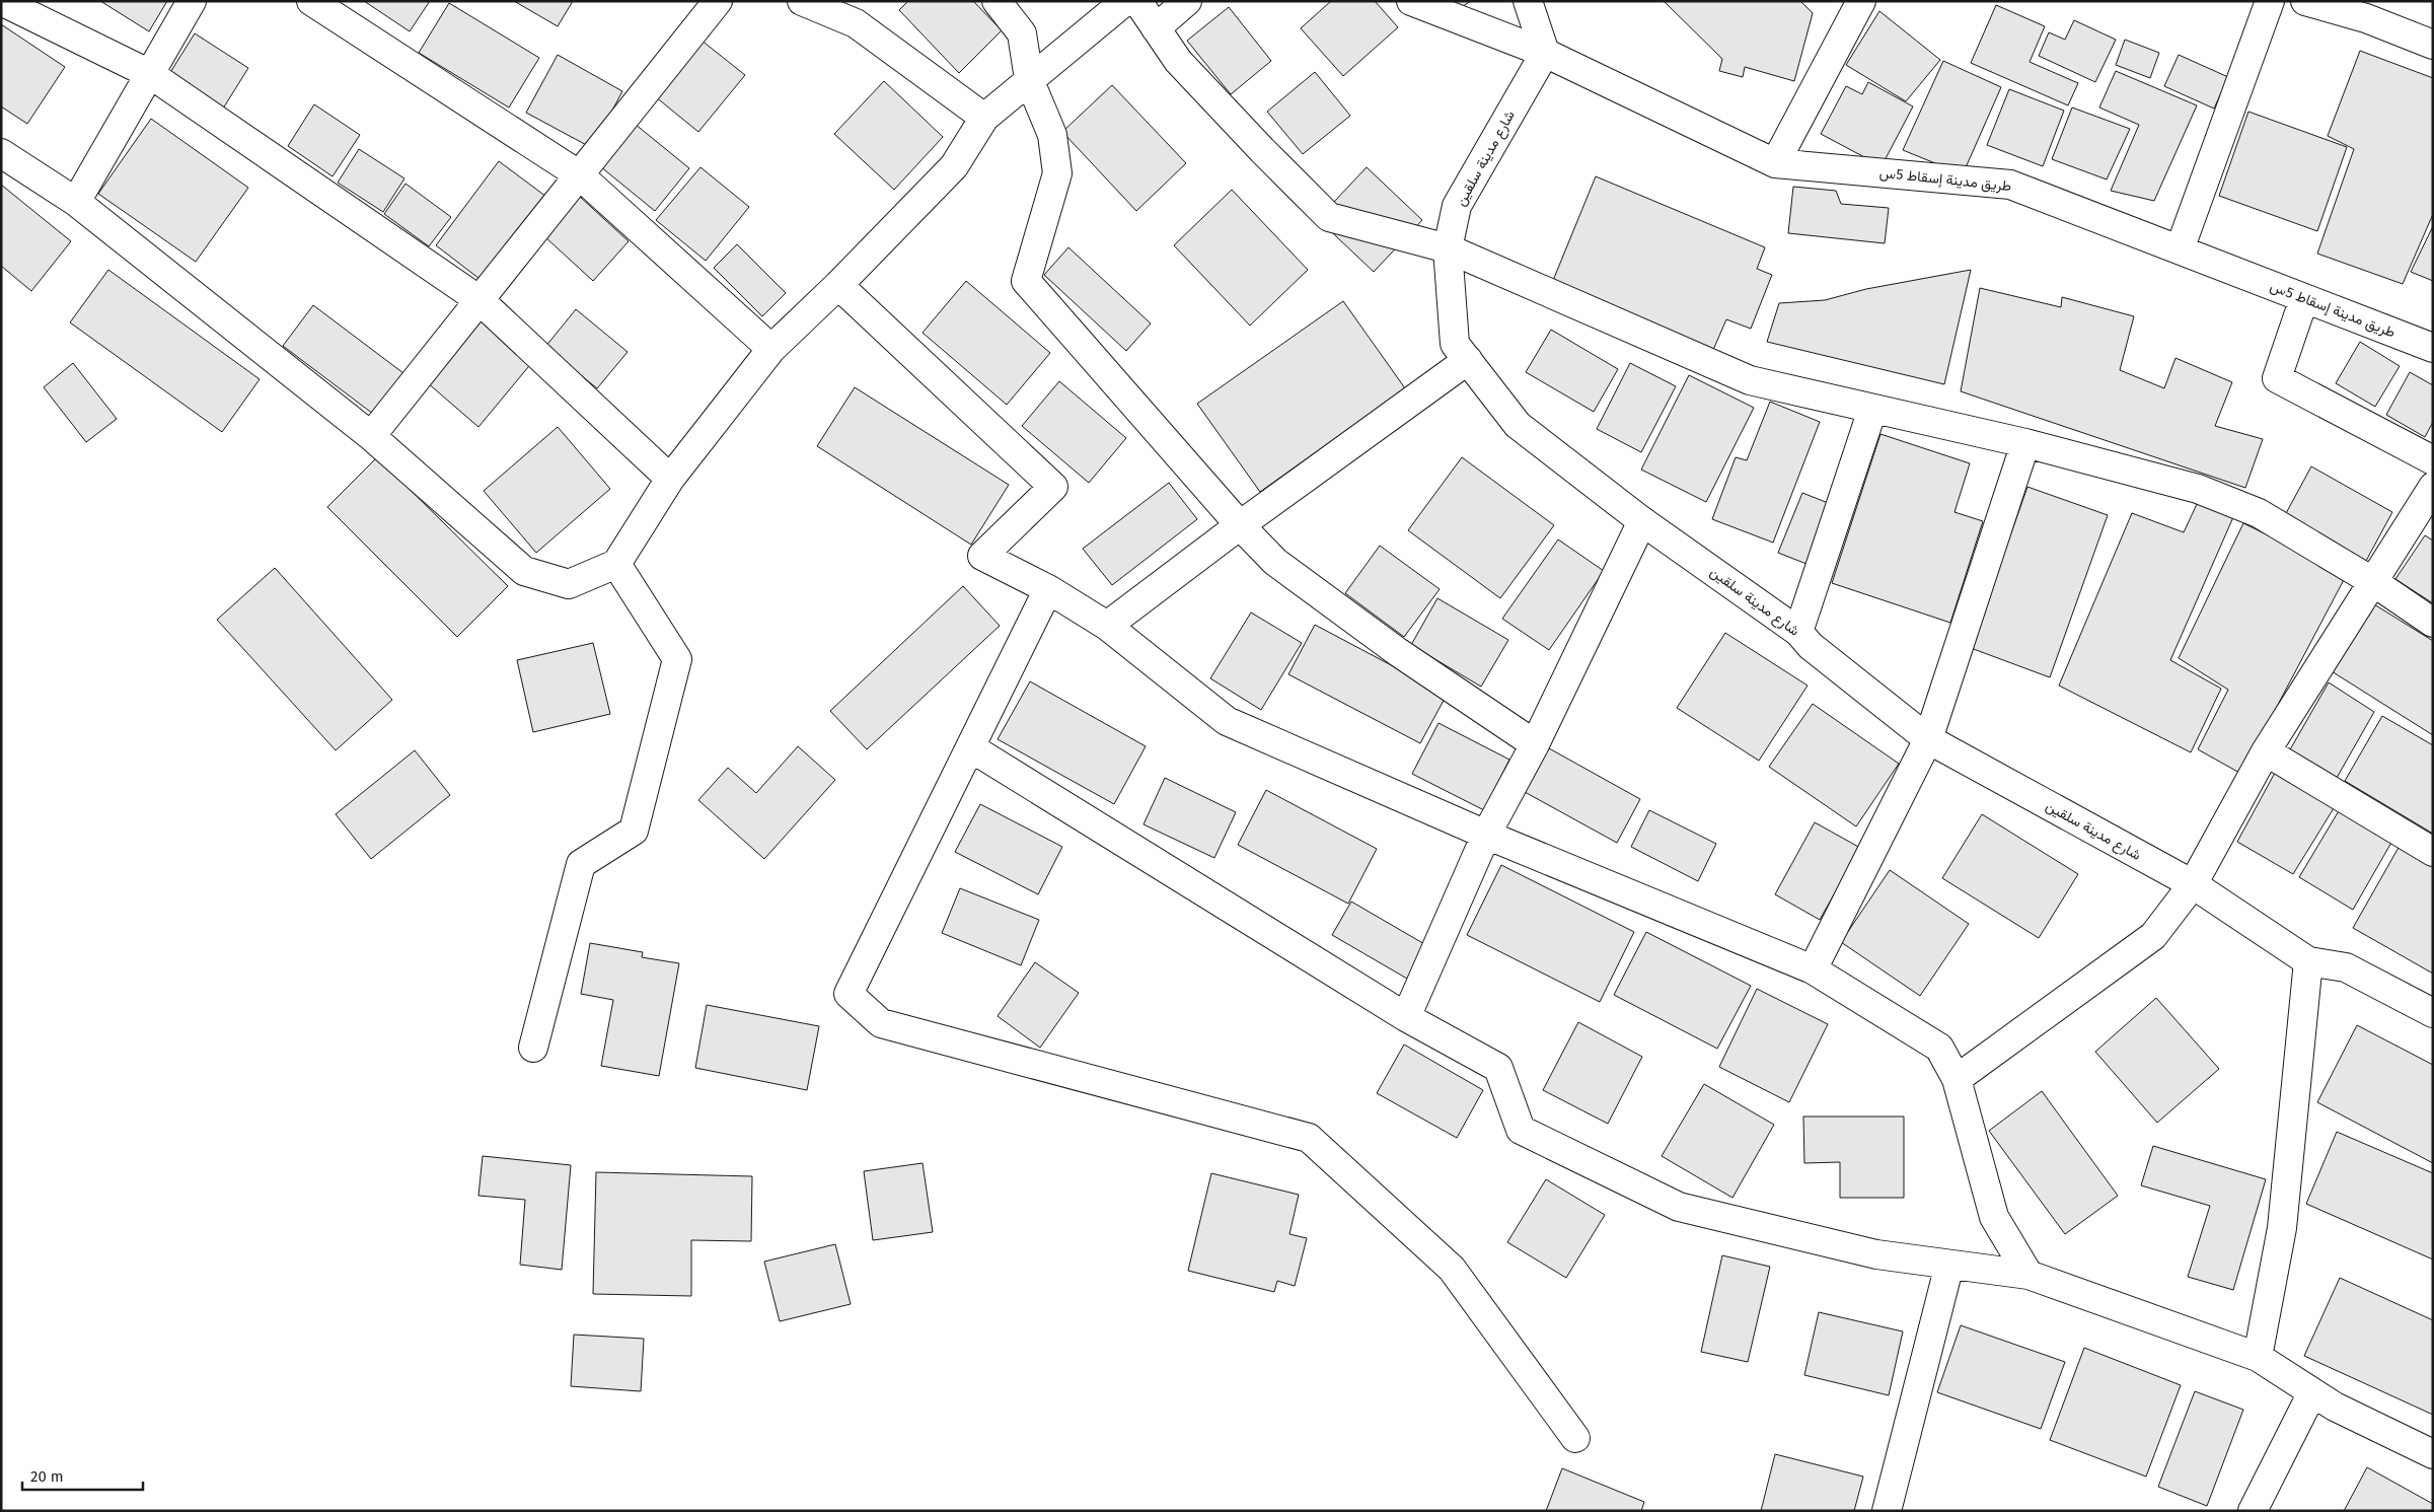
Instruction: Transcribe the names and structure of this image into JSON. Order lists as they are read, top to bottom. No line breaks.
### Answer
{"streets":{"street":["شارع مدينة سلقين","طريق مدينة إسقاط 5س"]},"crossings":[["شارع مدينة سلقين","طريق مدينة إسقاط 5س"]],"scale_bar":"20 m"}
